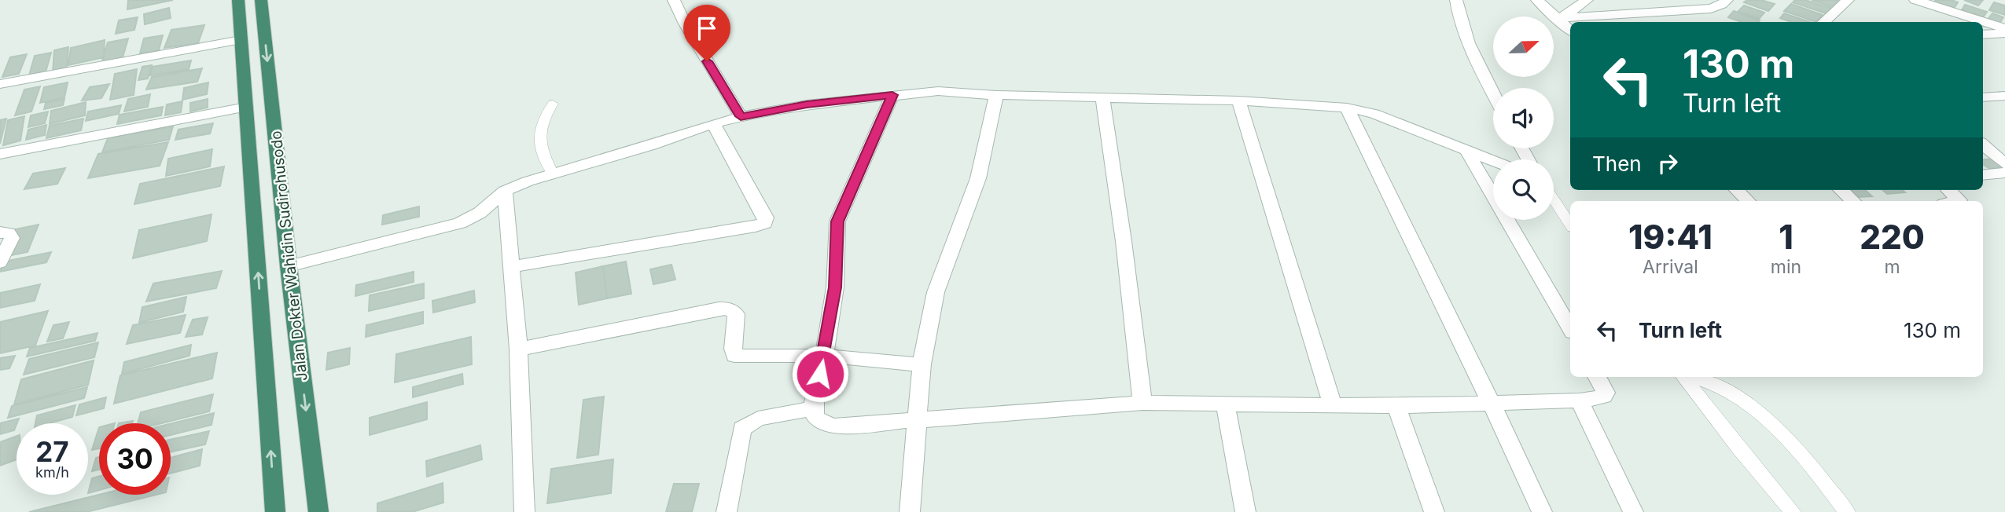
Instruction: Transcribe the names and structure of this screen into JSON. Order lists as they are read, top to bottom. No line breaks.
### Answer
{"streets":{"highway":["Jalan Dokter Wahidin Sudirohusodo"]},"north":"right","page":{"turn":["130 m","Turn left"],"then":"Then","eta":["19:41","Arrival","1","min","220","m"],"list":[{"name":"Turn left","value":"130 m"}],"speed":"27 km/h","limit":"30"}}
